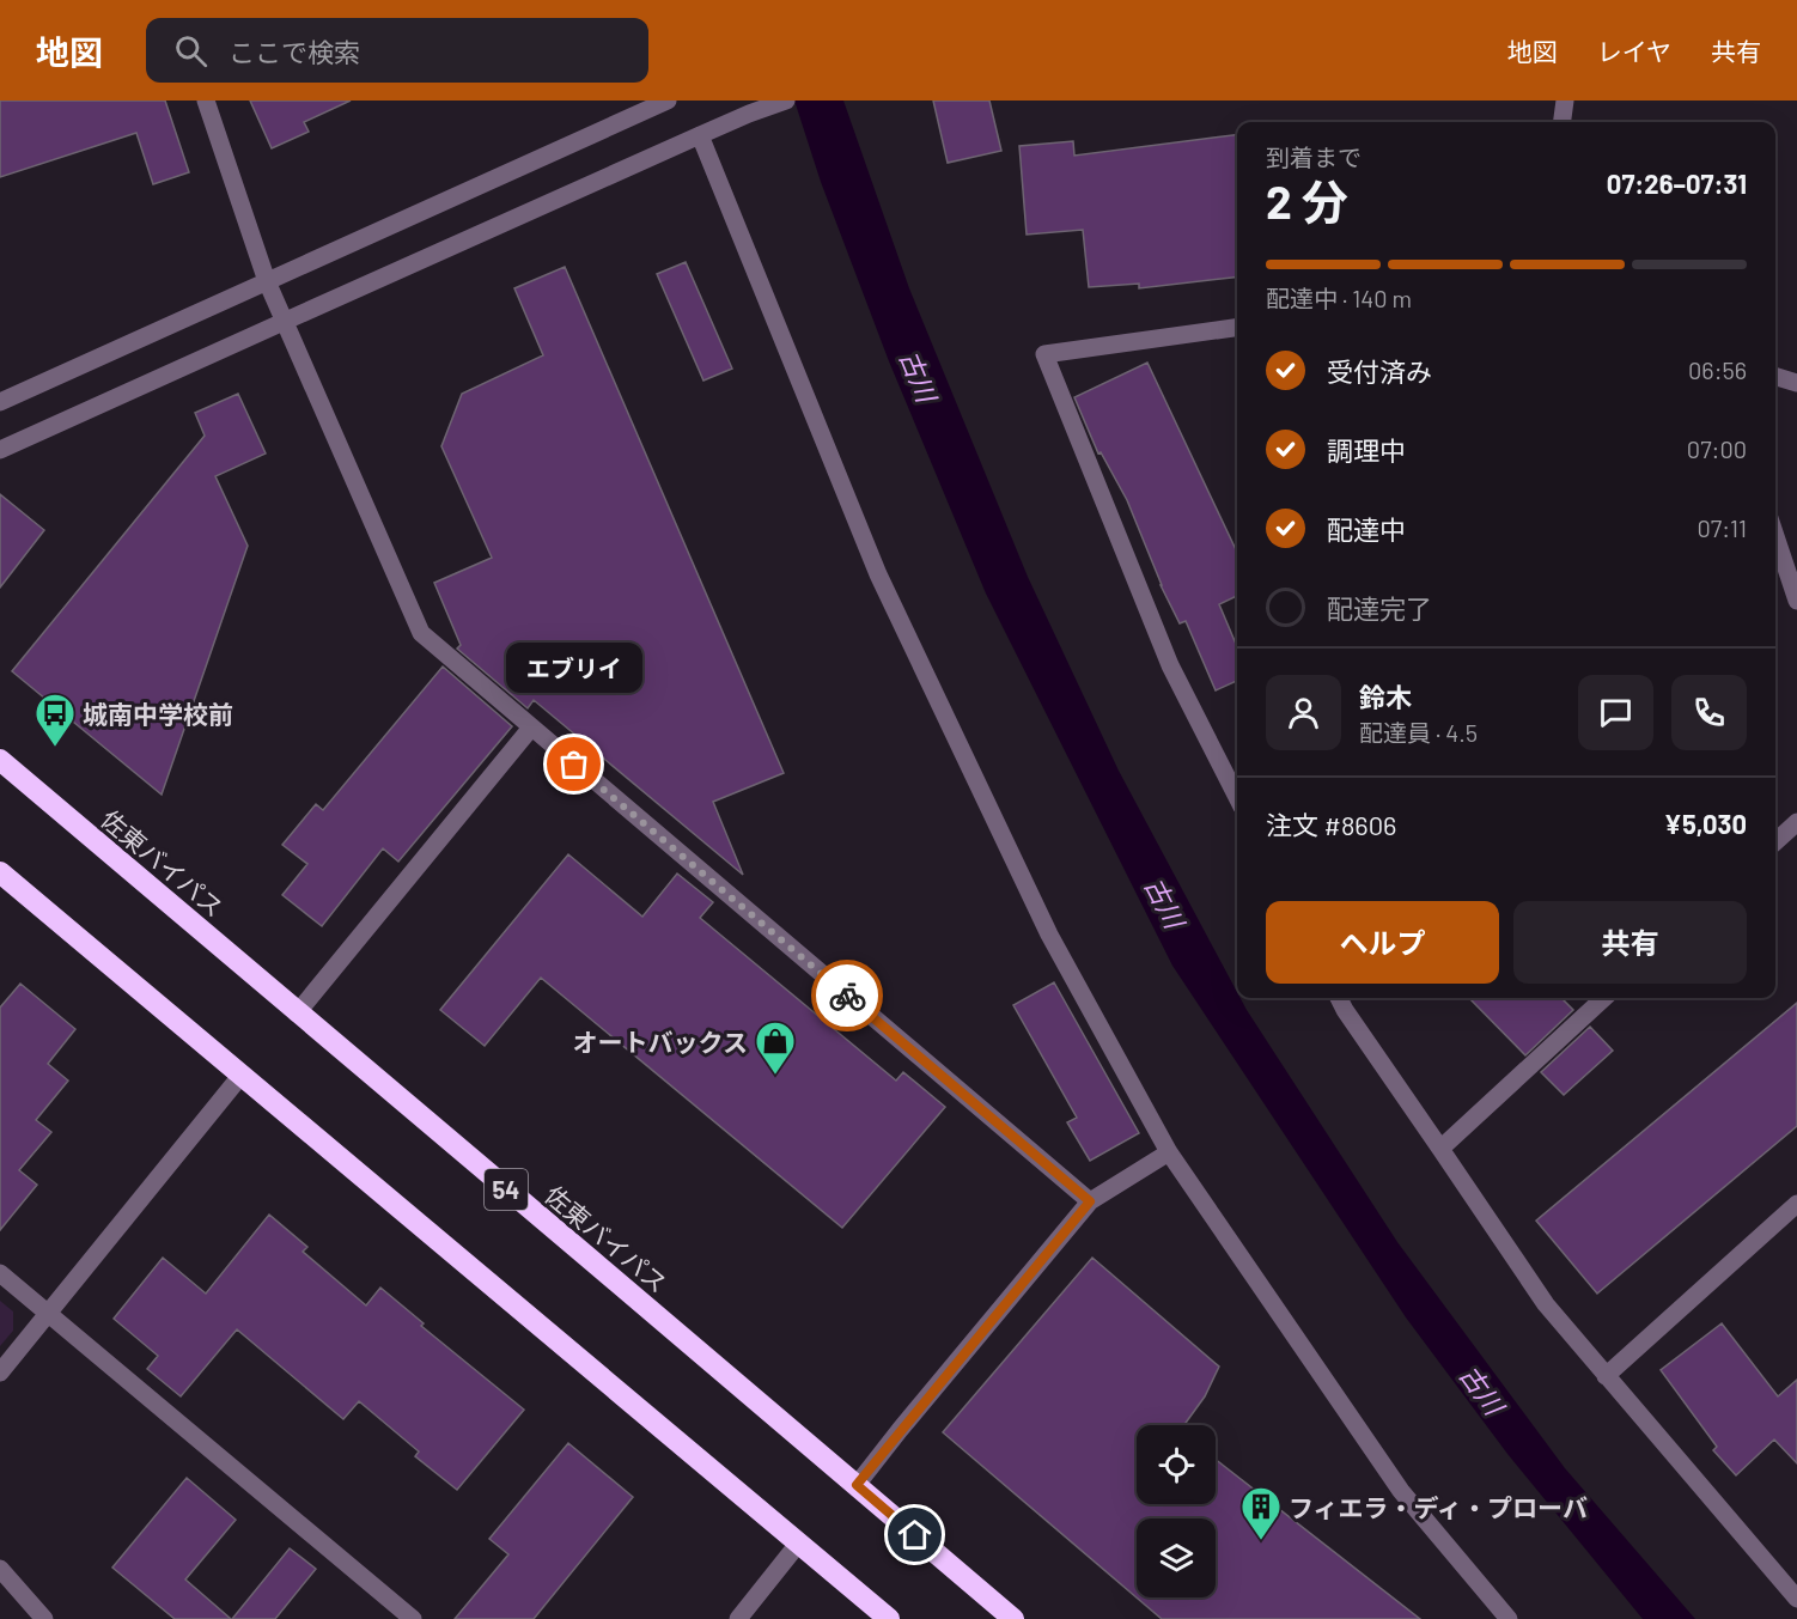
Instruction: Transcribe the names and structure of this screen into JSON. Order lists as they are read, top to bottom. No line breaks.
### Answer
{"streets":{"highway":["佐東バイパス","54"]},"water":["古川"],"places":{"bus stop":["城南中学校前"],"other":["エブリイ"],"shop":["オートバックス"],"building":["フィエラ・ディ・プローバ"]},"page":{"header":"地図","search":"ここで検索","nav":["地図","レイヤ","共有"],"heading":["2 分","到着まで","07:26–07:31"],"panel":["鈴木","配達員 · 4.5","注文 #8606","¥5,030"],"bar":"配達中 · 140 m","list":[["受付済み","06:56"],["調理中","07:00"],["配達中","07:11"],"配達完了"],"bubble":"エブリイ","buttons":["ヘルプ","共有"]}}
